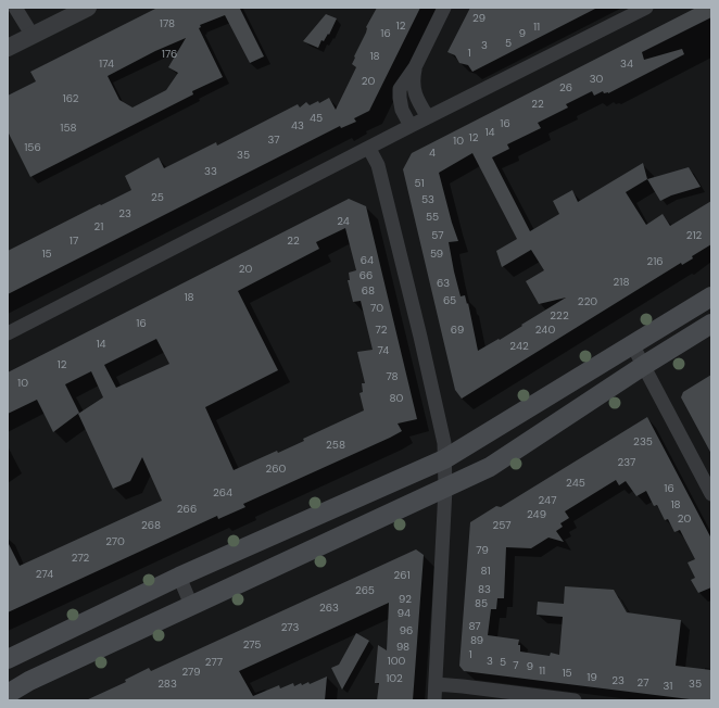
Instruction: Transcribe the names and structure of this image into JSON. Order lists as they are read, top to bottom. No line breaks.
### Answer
{"house_numbers":["29","178","12","11","16","9","5","3","1","176","18","174","34","30","20","26","162","22","45","16","43","158","14","12","37","10","156","4","35","33","51","25","53","23","55","24","21","57","212","17","22","15","59","64","216","20","66","218","63","68","18","65","220","70","222","16","72","69","240","14","242","74","12","78","10","80","235","258","237","260","245","16","264","247","18","266","249","20","268","257","270","79","272","81","274","261","83","265","92","85","263","94","87","273","96","89","275","98","1","100","3","277","5","7","9","11","279","15","19","102","23","27","283","35","31"]}
